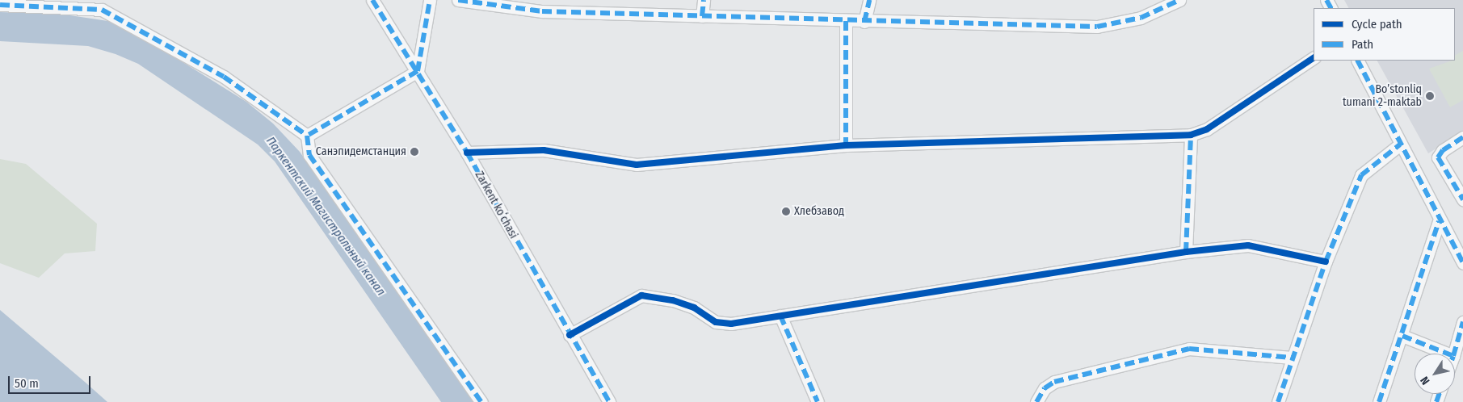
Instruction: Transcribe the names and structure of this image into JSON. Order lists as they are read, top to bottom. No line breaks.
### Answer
{"streets":{"street":["Zarkent koʻchasi"]},"water":["Паркентский Магистральный канал"],"places":["Bo’stonliq tumani 2-maktab","Санэпидемстанция","Хлебзавод"],"legend":["Cycle path","Path"],"scale_bar":"50 m","north":"bottom left"}
